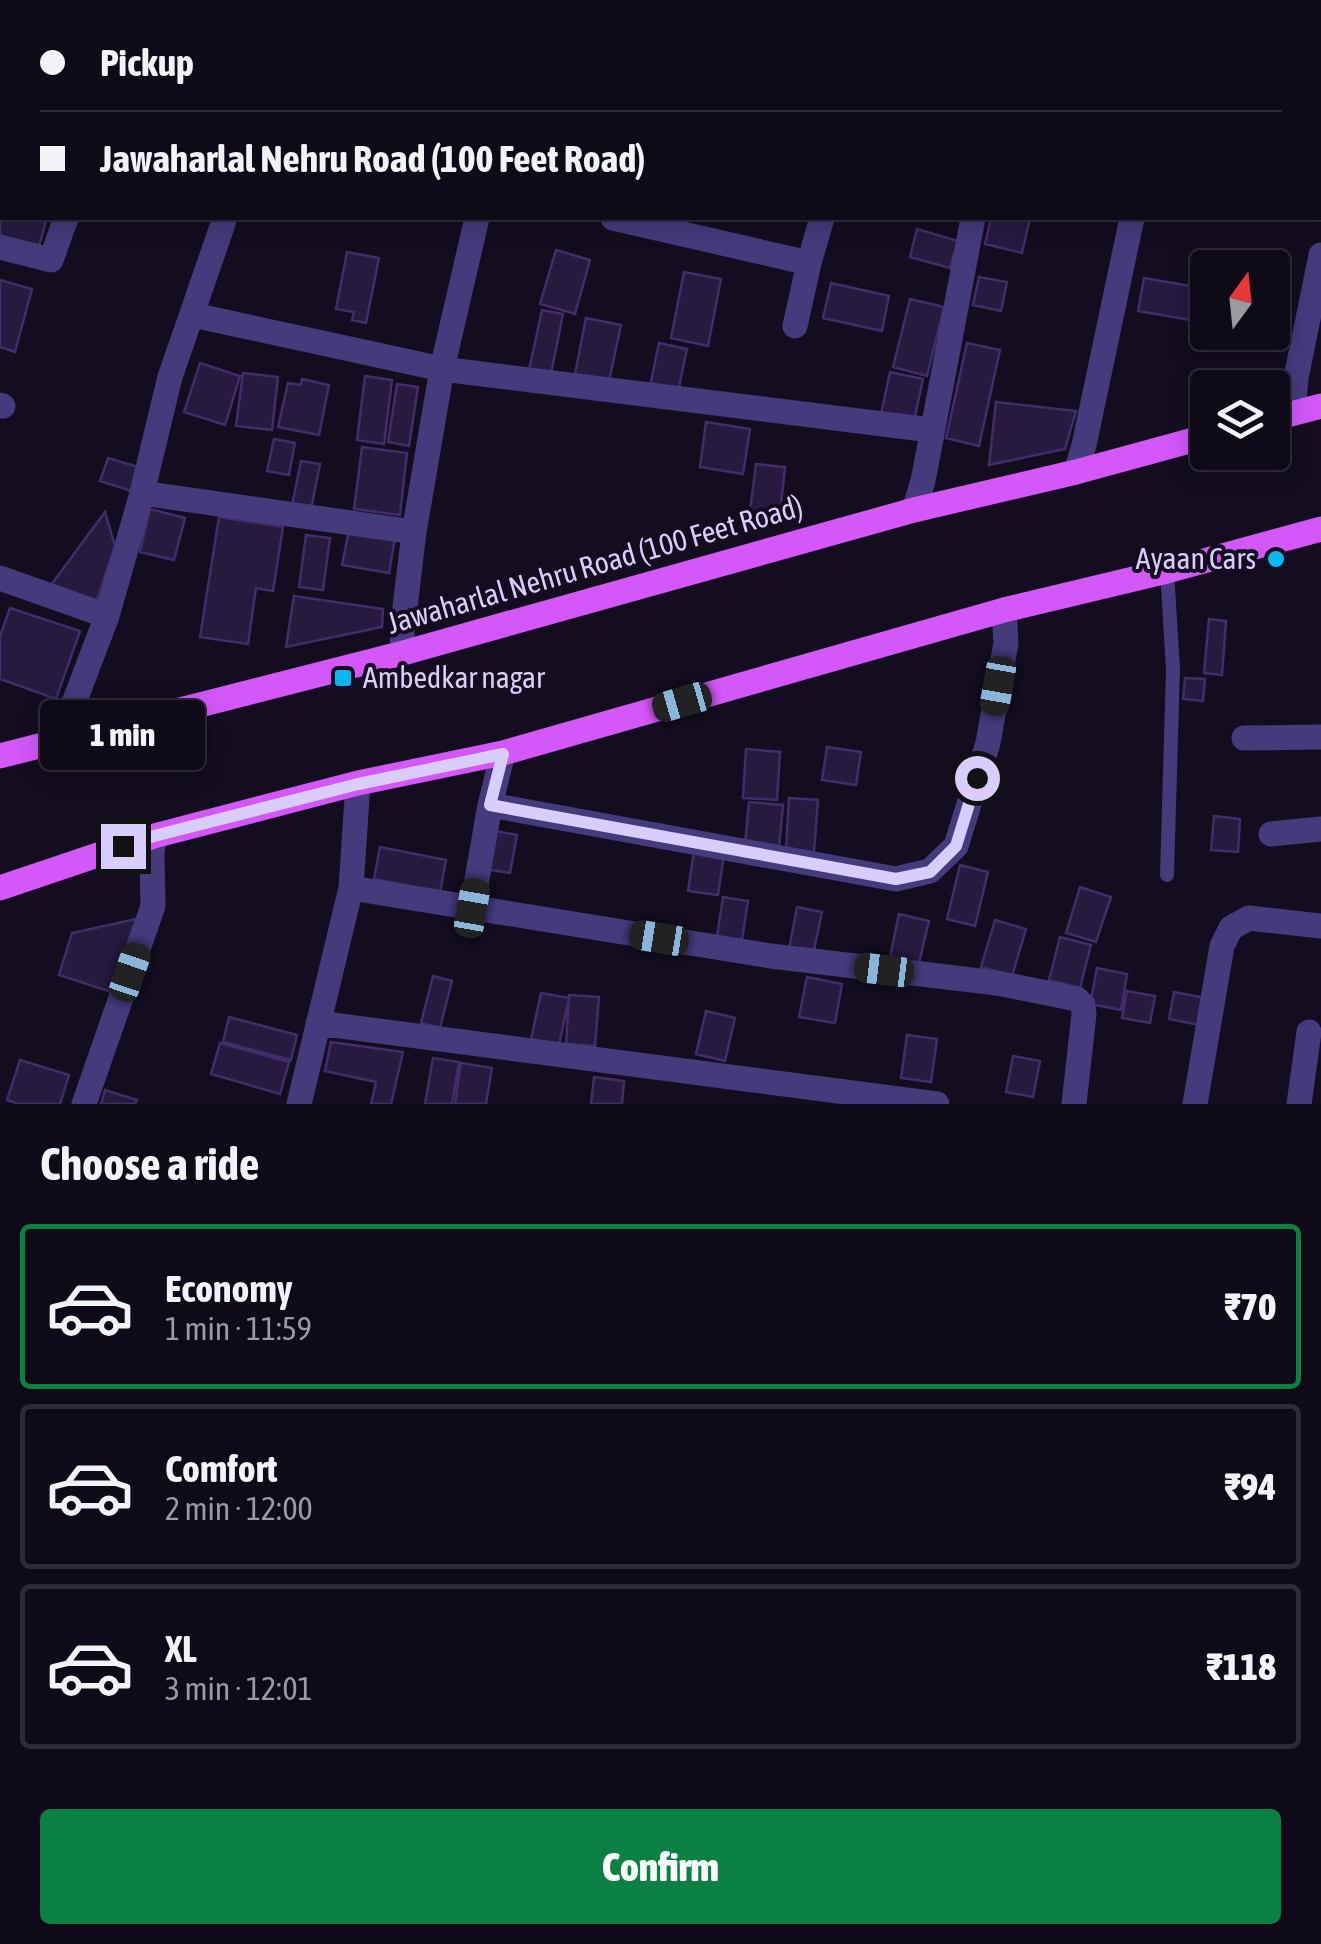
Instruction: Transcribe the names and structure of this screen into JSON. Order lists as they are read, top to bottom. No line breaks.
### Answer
{"streets":{"main road":["Jawaharlal Nehru Road (100 Feet Road)"]},"places":{"other":["Ayaan Cars"],"transit":["Ambedkar nagar"]},"north":"top","page":{"banner":["Pickup","Jawaharlal Nehru Road (100 Feet Road)"],"bubble":"1 min","heading":"Choose a ride","list":[{"name":"Economy","note":"1 min · 11:59","value":"₹70"},{"name":"Comfort","note":"2 min · 12:00","value":"₹94"},{"name":"XL","note":"3 min · 12:01","value":"₹118"}],"buttons":"Confirm"}}
